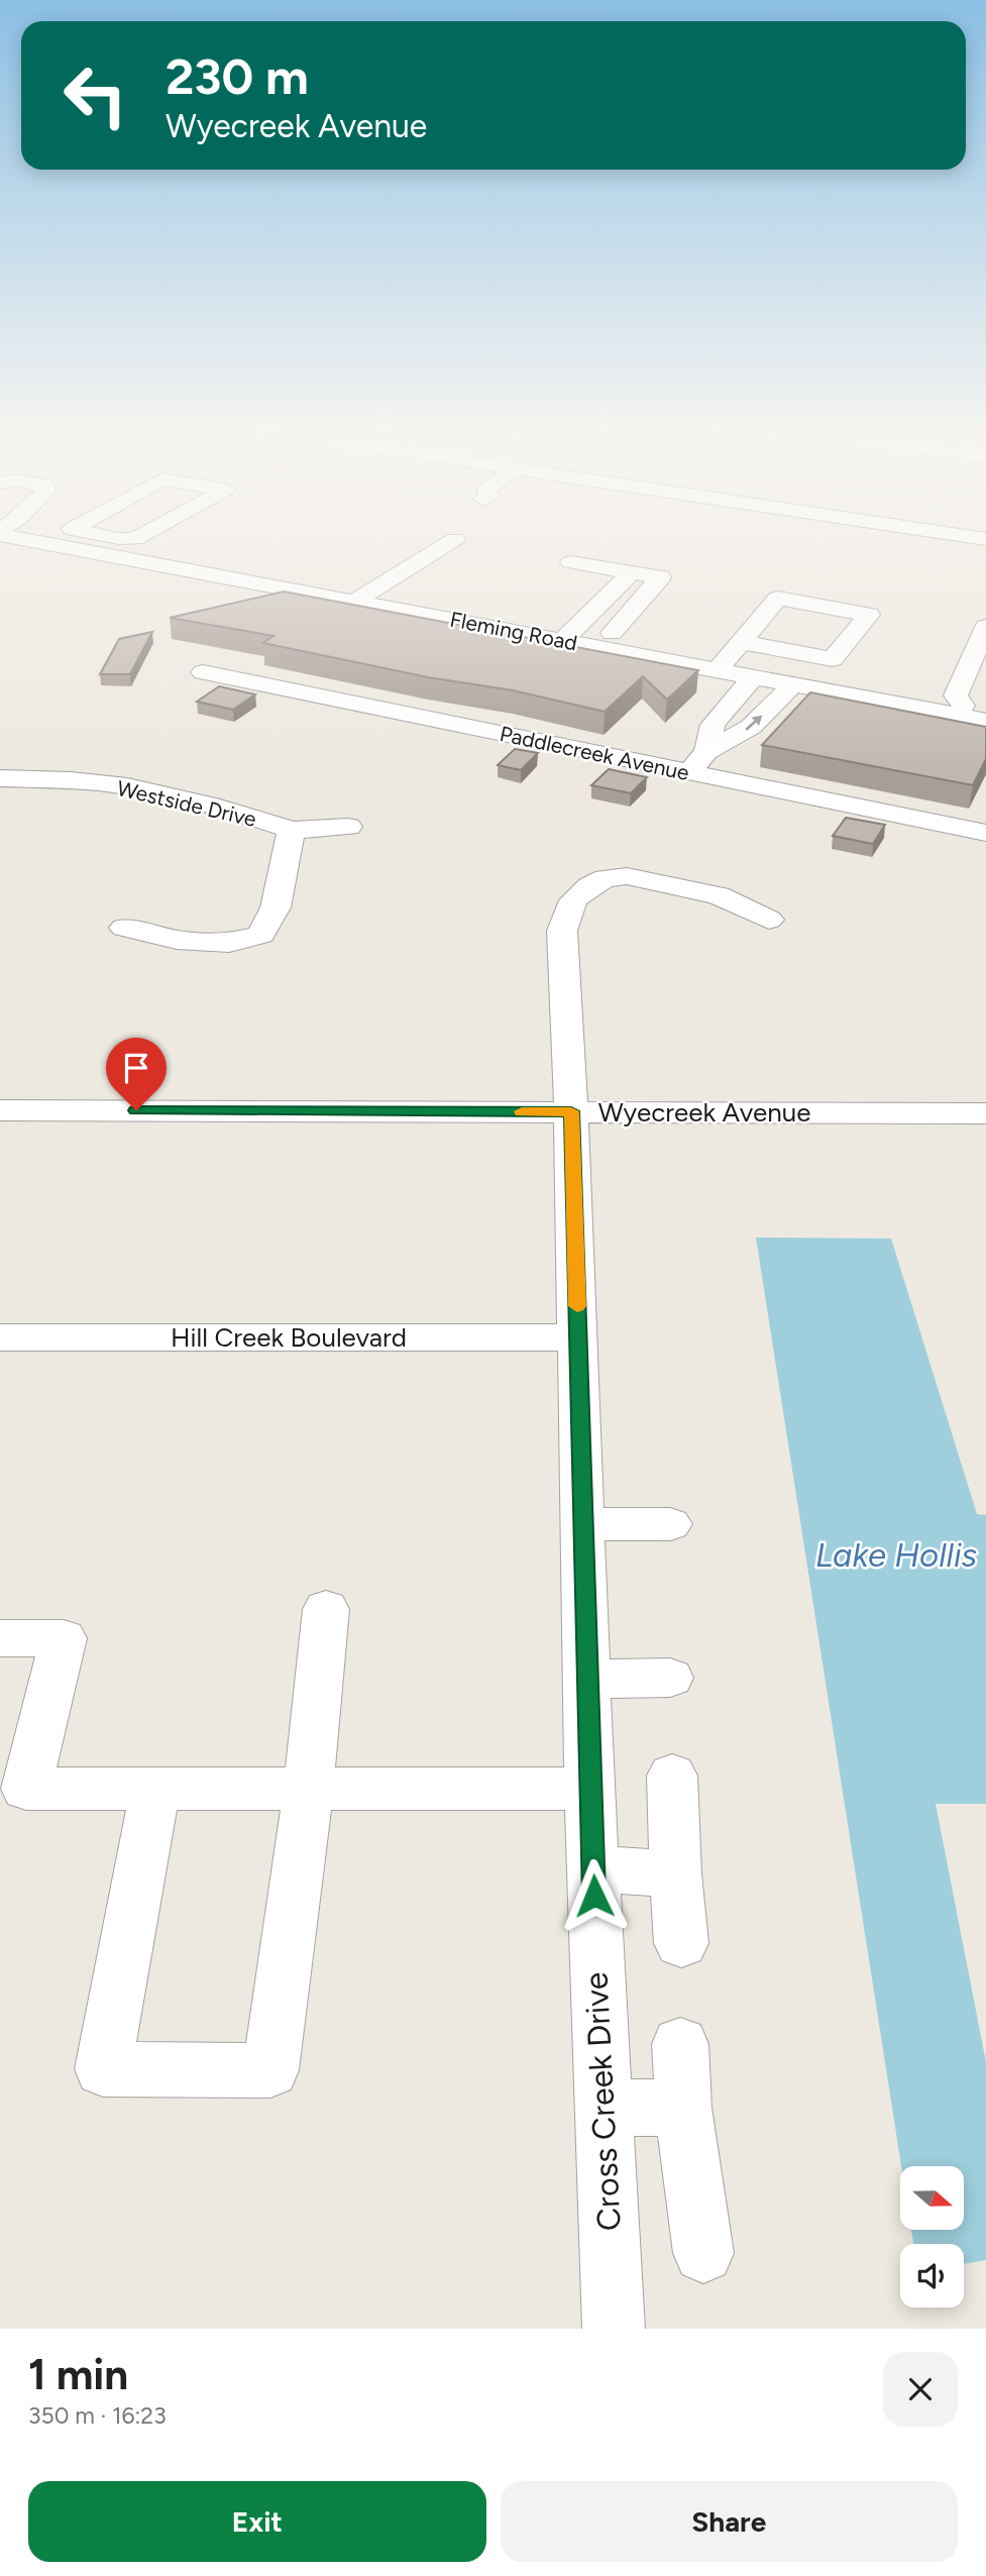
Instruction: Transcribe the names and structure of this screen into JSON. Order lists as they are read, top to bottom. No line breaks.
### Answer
{"streets":{"street":["Fleming Road","Paddlecreek Avenue","Westside Drive","Wyecreek Avenue","Hill Creek Boulevard","Cross Creek Drive"]},"crossings":[["Wyecreek Avenue","Cross Creek Drive"],["Hill Creek Boulevard","Cross Creek Drive"]],"water":["Lake Hollis"],"north":"right","page":{"turn":["230 m","Wyecreek Avenue"],"heading":["1 min","350 m · 16:23"],"buttons":["Exit","Share"]}}
